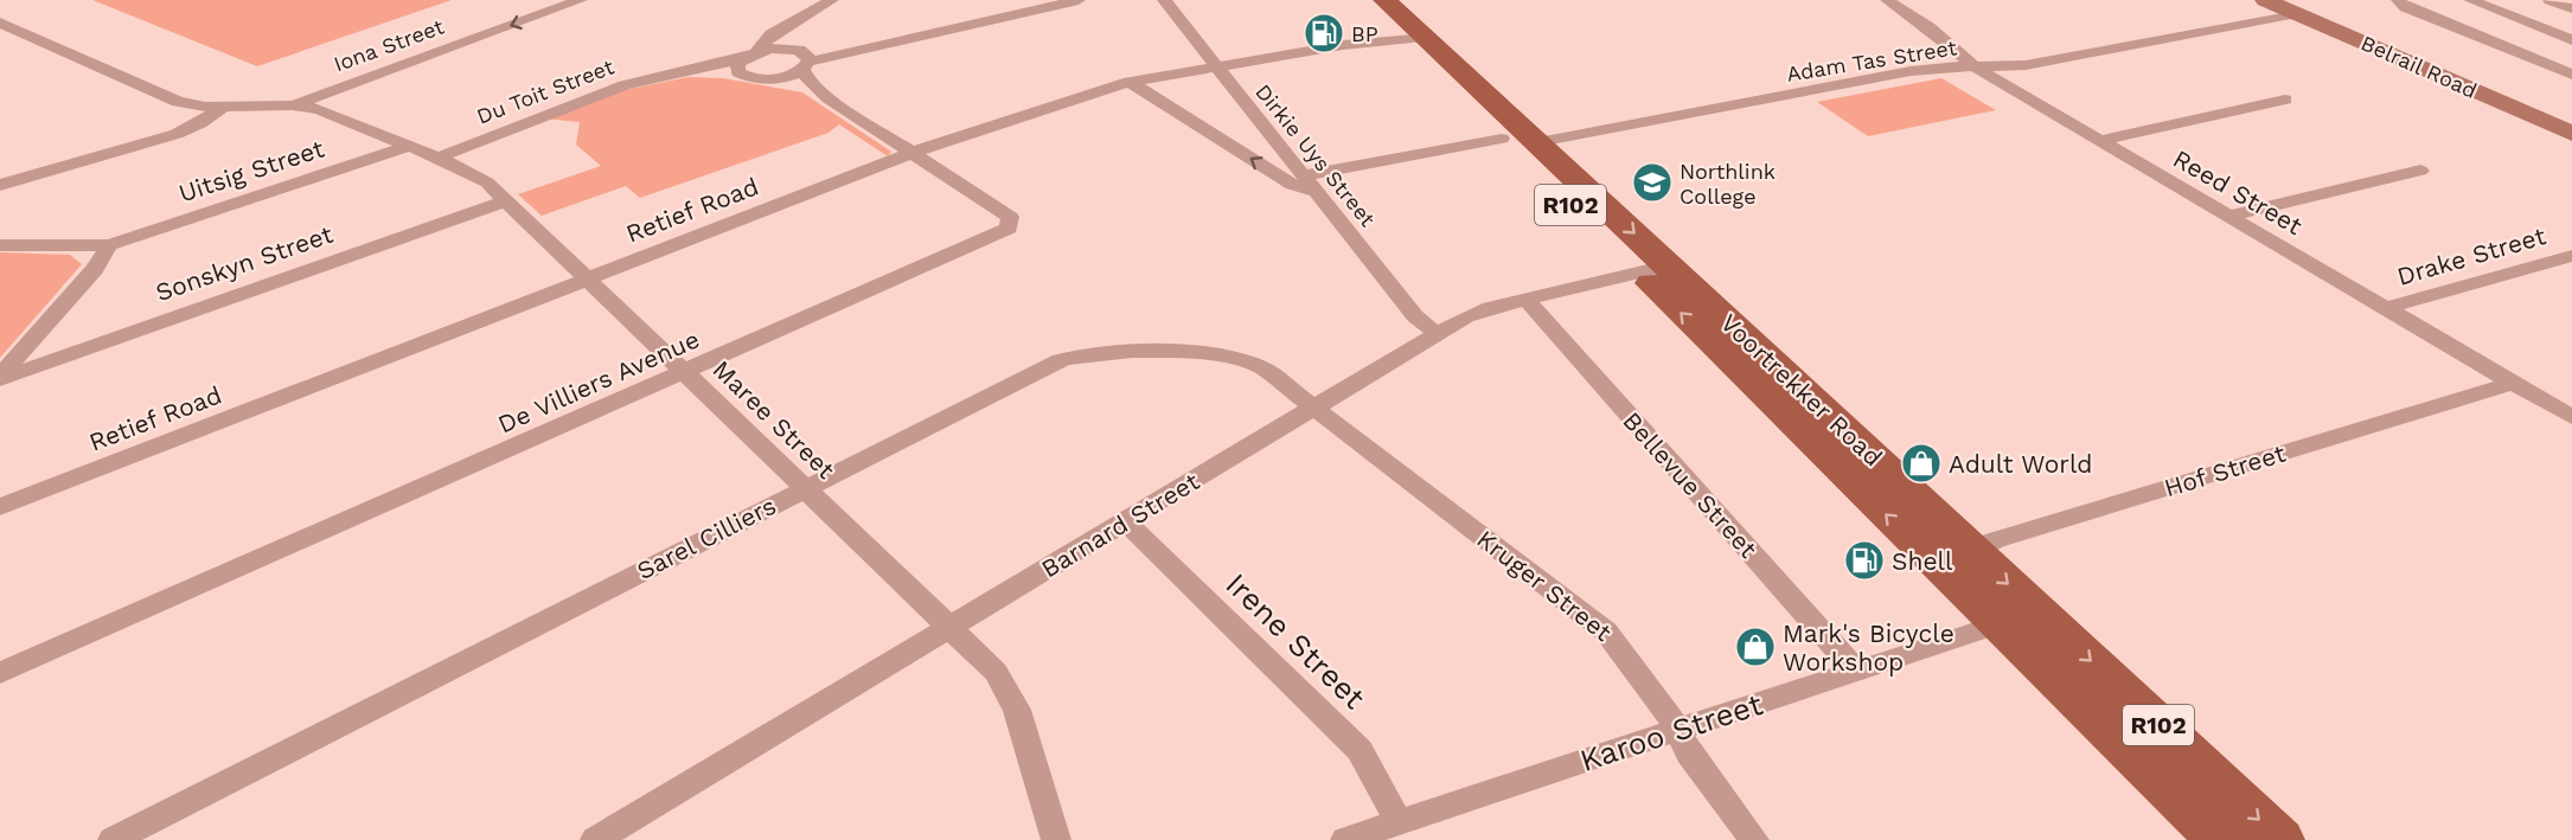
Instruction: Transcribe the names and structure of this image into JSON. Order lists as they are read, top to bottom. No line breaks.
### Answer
{"streets":{"main road":["R102","Voortrekker Road"],"street":["Iona Street","Adam Tas Street","Belrail Road","Du Toit Street","Dirkie Uys Street","Uitsig Street","Reed Street","Retief Road","Drake Street","Sonskyn Street","De Villiers Avenue","Maree Street","Hof Street","Bellevue Street","Barnard Street","Sarel Cilliers","Kruger Street","Irene Street","Karoo Street"]},"crossings":[["Iona Street","Maree Street"],["Adam Tas Street","Belrail Road"],["Adam Tas Street","Reed Street"],["Adam Tas Street","Voortrekker Road"],["Du Toit Street","De Villiers Avenue"],["Du Toit Street","Maree Street"],["Dirkie Uys Street","Retief Road"],["Dirkie Uys Street","Barnard Street"],["Uitsig Street","Maree Street"],["Reed Street","Drake Street"],["Reed Street","Hof Street"],["Retief Road","De Villiers Avenue"],["Retief Road","Voortrekker Road"],["Retief Road","Maree Street"],["Sonskyn Street","Maree Street"],["De Villiers Avenue","Maree Street"],["Voortrekker Road","Hof Street"],["Voortrekker Road","Barnard Street"],["Voortrekker Road","Karoo Street"],["Maree Street","Barnard Street"],["Maree Street","Sarel Cilliers"],["Bellevue Street","Barnard Street"],["Bellevue Street","Karoo Street"],["Barnard Street","Sarel Cilliers"],["Barnard Street","Kruger Street"],["Barnard Street","Irene Street"],["Sarel Cilliers","Kruger Street"],["Kruger Street","Karoo Street"],["Irene Street","Karoo Street"]],"one_way":["Iona Street"],"places":{"fuel station":["BP","Shell"],"school or university":["Northlink College"],"shop":["Adult World","Mark's Bicycle Workshop"]}}
